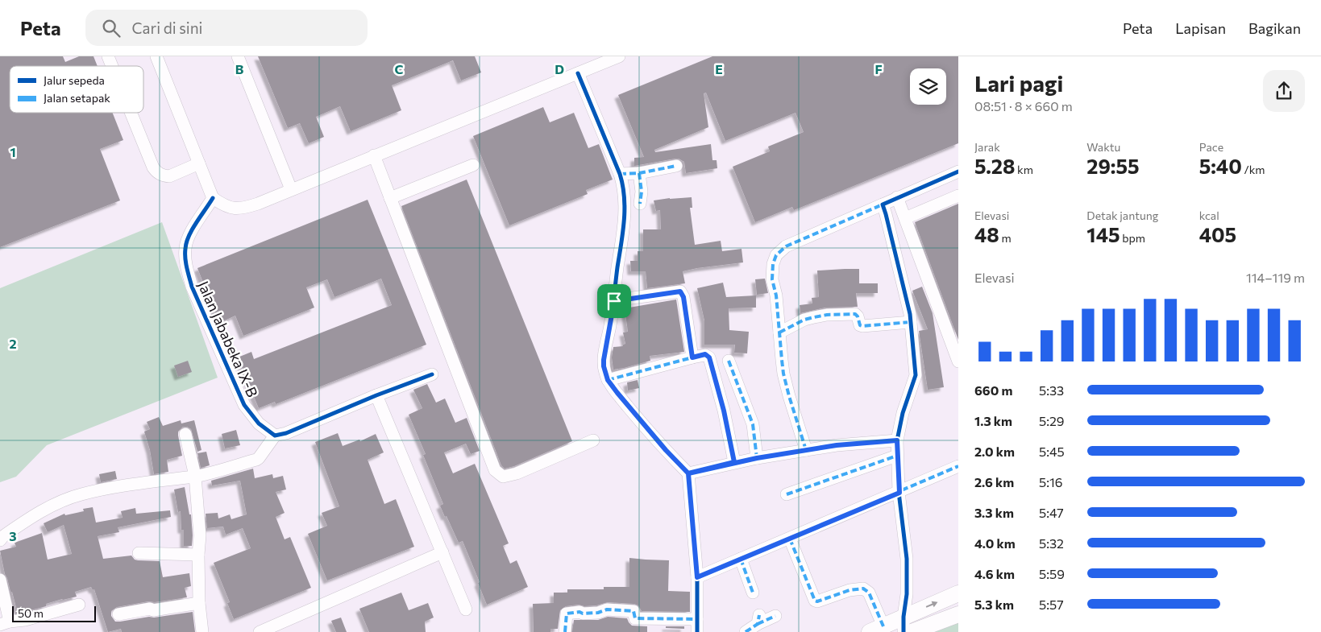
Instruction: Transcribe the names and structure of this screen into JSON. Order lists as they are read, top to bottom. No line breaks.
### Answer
{"streets":{"street":["Jalan Jababeka IX-B"]},"legend":["Jalur sepeda","Jalan setapak"],"scale_bar":"50 m","page":{"header":"Peta","search":"Cari di sini","nav":["Peta","Lapisan","Bagikan"],"heading":["Lari pagi","08:51 · 8 × 660 m"],"stats":[["Jarak","5.28 km"],["Waktu","29:55"],["Pace","5:40 /km"],["Elevasi","48 m"],["Detak jantung","145 bpm"],["kcal","405"]],"chart":["Elevasi","114–119 m"],"list":[{"name":"660 m","note":"5:33"},{"name":"1.3 km","note":"5:29"},{"name":"2.0 km","note":"5:45"},{"name":"2.6 km","note":"5:16"},{"name":"3.3 km","note":"5:47"},{"name":"4.0 km","note":"5:32"},{"name":"4.6 km","note":"5:59"},{"name":"5.3 km","note":"5:57"}],"scale":"50 m"},"grid":{"columns":["B","C","D","E","F"],"rows":["1","2","3"]}}
